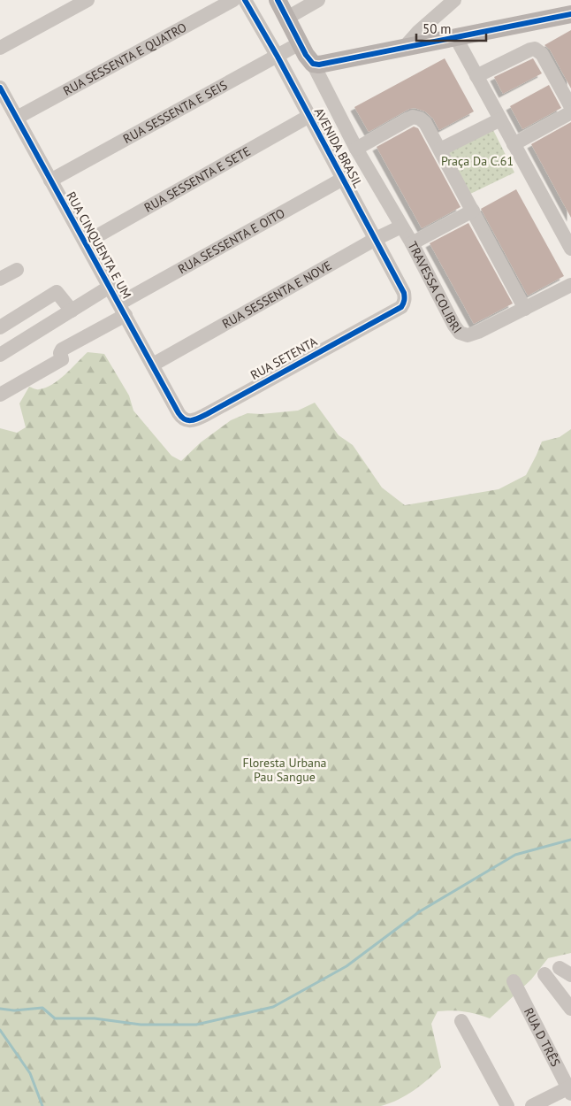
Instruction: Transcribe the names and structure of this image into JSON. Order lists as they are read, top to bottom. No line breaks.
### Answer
{"streets":{"street":["RUA SESSENTA E QUATRO","RUA SESSENTA E SEIS","AVENIDA BRASIL","RUA SESSENTA E SETE","RUA SESSENTA E OITO","RUA CINQUENTA E UM","TRAVESSA COLIBRI","RUA SESSENTA E NOVE","RUA SETENTA","RUA D TRÊS"]},"crossings":[["RUA SESSENTA E QUATRO","RUA CINQUENTA E UM"],["RUA SESSENTA E SEIS","AVENIDA BRASIL"],["RUA SESSENTA E SEIS","RUA CINQUENTA E UM"],["RUA SESSENTA E SEIS","TRAVESSA COLIBRI"],["AVENIDA BRASIL","RUA SESSENTA E SETE"],["AVENIDA BRASIL","RUA SESSENTA E OITO"],["AVENIDA BRASIL","RUA SESSENTA E NOVE"],["AVENIDA BRASIL","RUA SETENTA"],["RUA SESSENTA E SETE","RUA CINQUENTA E UM"],["RUA SESSENTA E OITO","RUA CINQUENTA E UM"],["RUA CINQUENTA E UM","RUA SESSENTA E NOVE"],["RUA CINQUENTA E UM","RUA SETENTA"],["TRAVESSA COLIBRI","RUA SESSENTA E NOVE"]],"parks":["Praça Da C.61","Floresta Urbana Pau Sangue"],"scale_bar":"50 m"}
